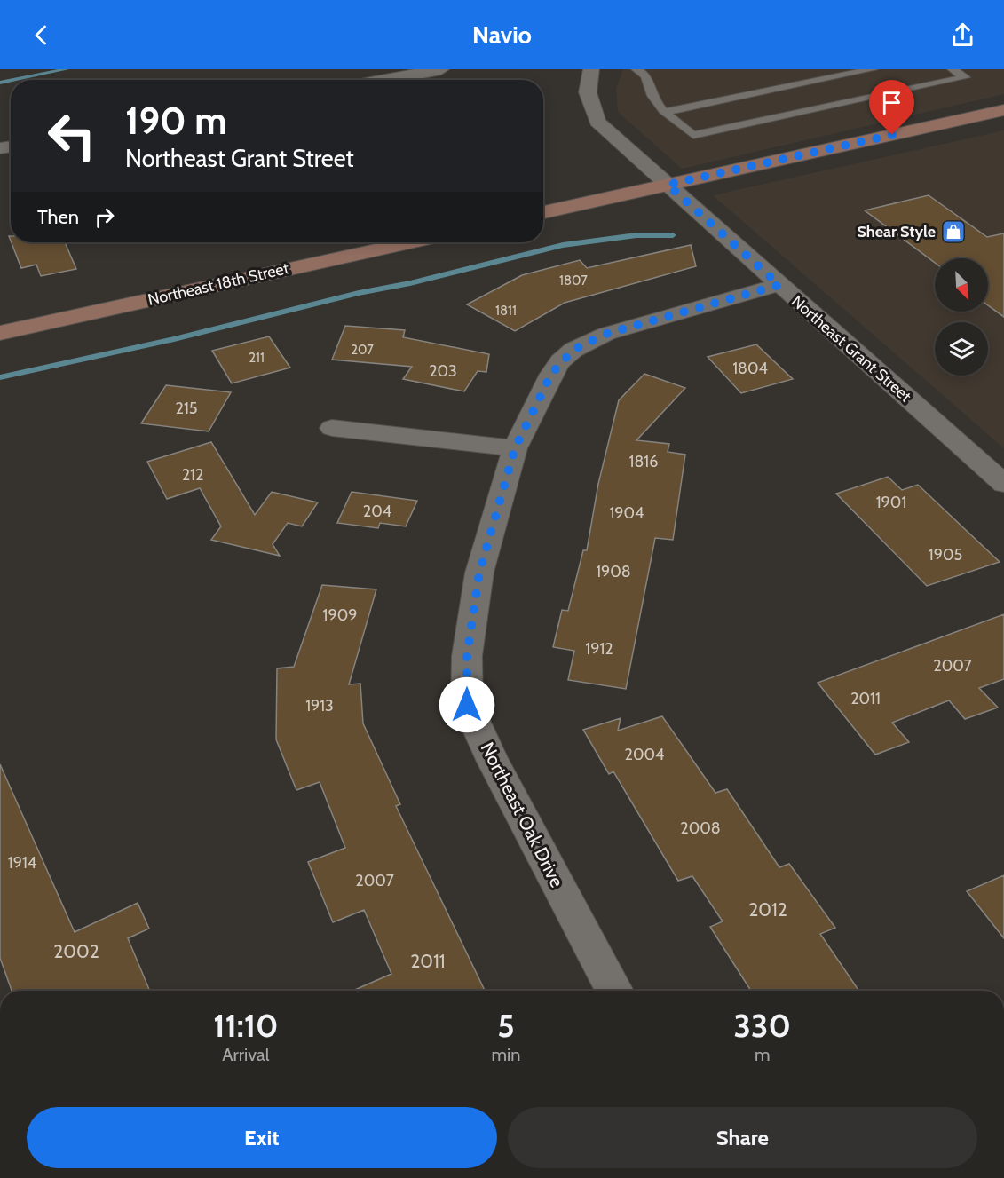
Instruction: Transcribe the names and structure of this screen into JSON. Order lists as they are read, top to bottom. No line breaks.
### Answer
{"streets":{"main road":["Northeast 18th Street"],"street":["Northeast Grant Street","Northeast Oak Drive"]},"crossings":[["Northeast Grant Street","Northeast Oak Drive"]],"places":{"shop":["Shear Style"]},"house_numbers":["1807","1811","207","211","1804","203","215","1816","212","1901","204","1904","1905","1908","1909","1912","2007","2011","1913","2004","2008","1914","2007","2012","2002","2011"],"north":"bottom right","page":{"header":"Navio","turn":["190 m","Northeast Grant Street"],"then":"Then","eta":["11:10","Arrival","5","min","330","m"],"buttons":["Exit","Share"]}}
